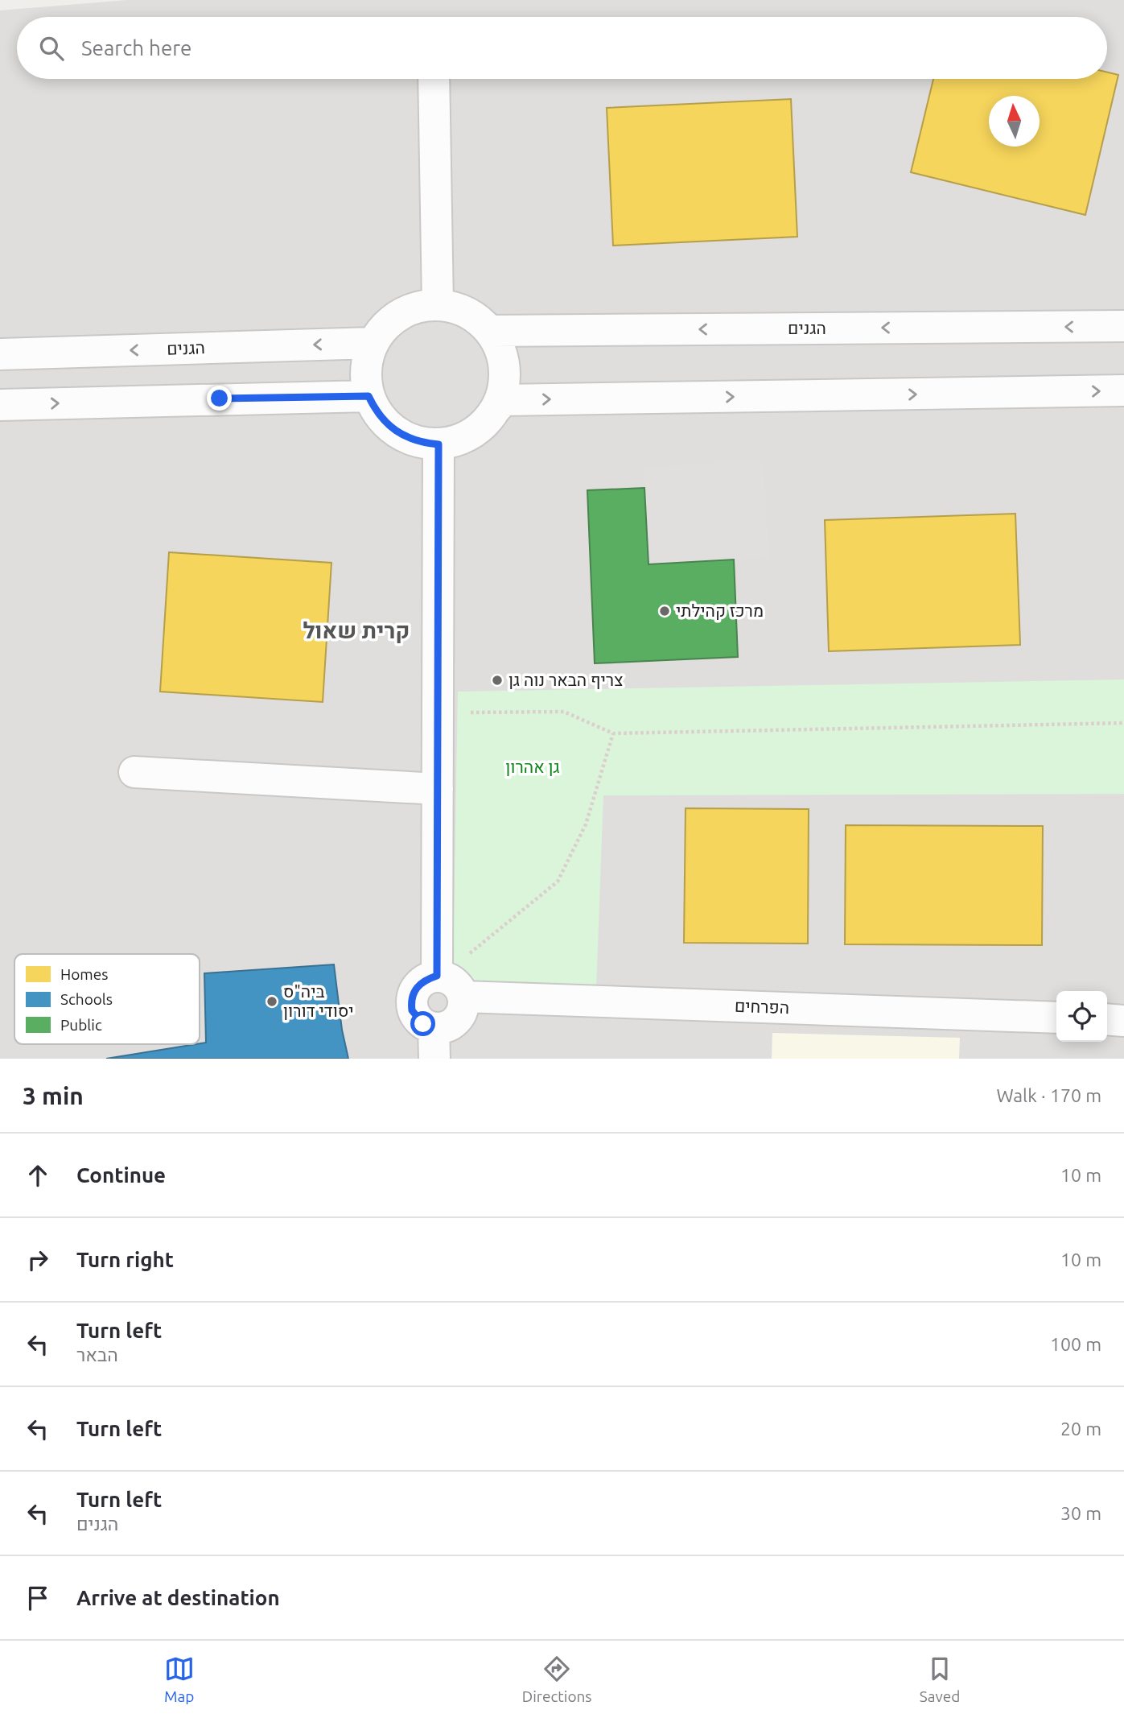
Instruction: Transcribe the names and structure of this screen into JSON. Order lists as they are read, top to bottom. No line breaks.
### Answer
{"streets":{"street":["הגנים","הפרחים"]},"districts":["קרית שאול"],"parks":["גן אהרון"],"places":["מרכז קהילתי","צריף הבאר נוה גן","ביה\"ס יסודי דורון"],"legend":["Homes","Schools","Public"],"north":"top","page":{"search":"Search here","heading":["3 min","Walk · 170 m"],"list":[["Continue","10 m"],["Turn right","10 m"],["Turn left","הבאר","100 m"],["Turn left","20 m"],["Turn left","הגנים","30 m"],"Arrive at destination"],"nav":["Map","Directions","Saved"]}}
